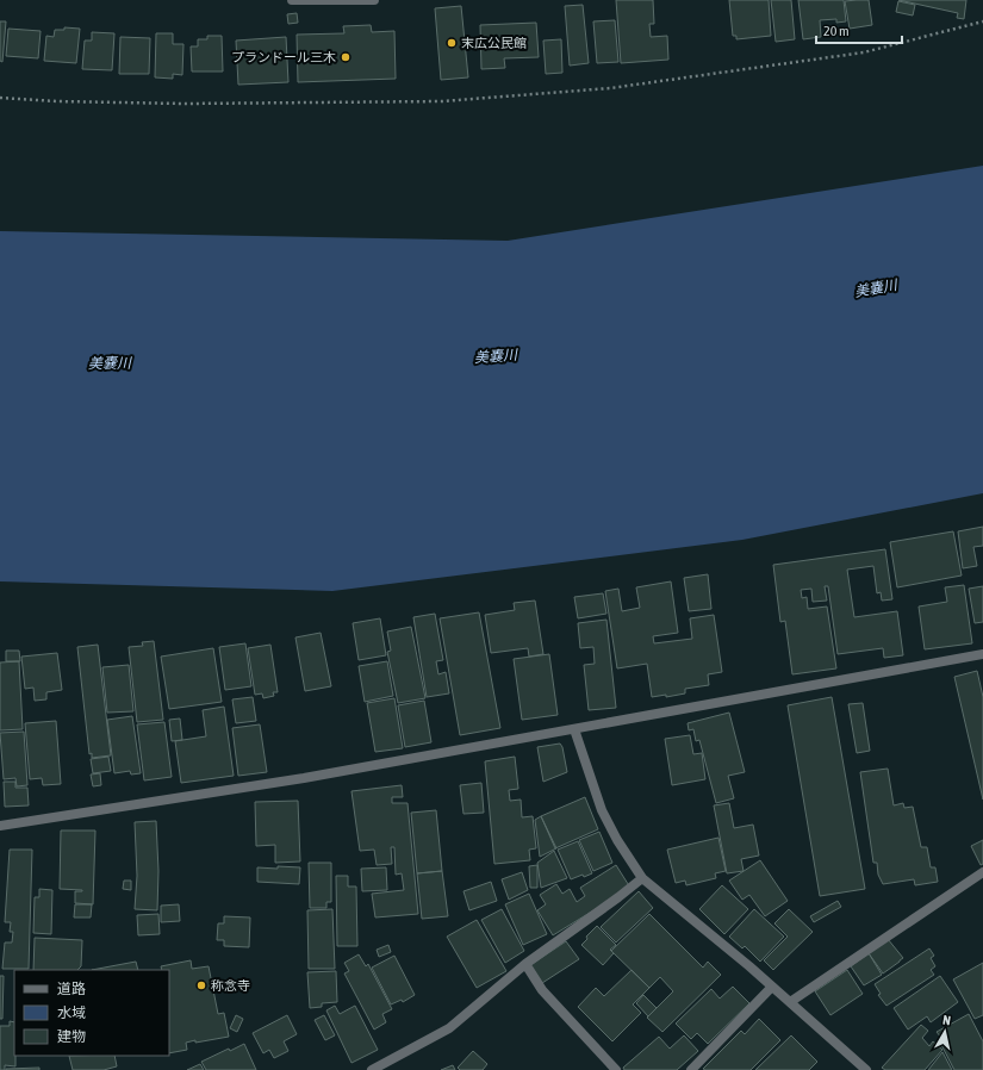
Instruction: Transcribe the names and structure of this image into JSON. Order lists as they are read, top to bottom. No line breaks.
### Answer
{"water":["美嚢川"],"places":["末広公民館","プランドール三木","称念寺"],"legend":["道路","水域","建物"],"scale_bar":"20 m","north":"top"}
